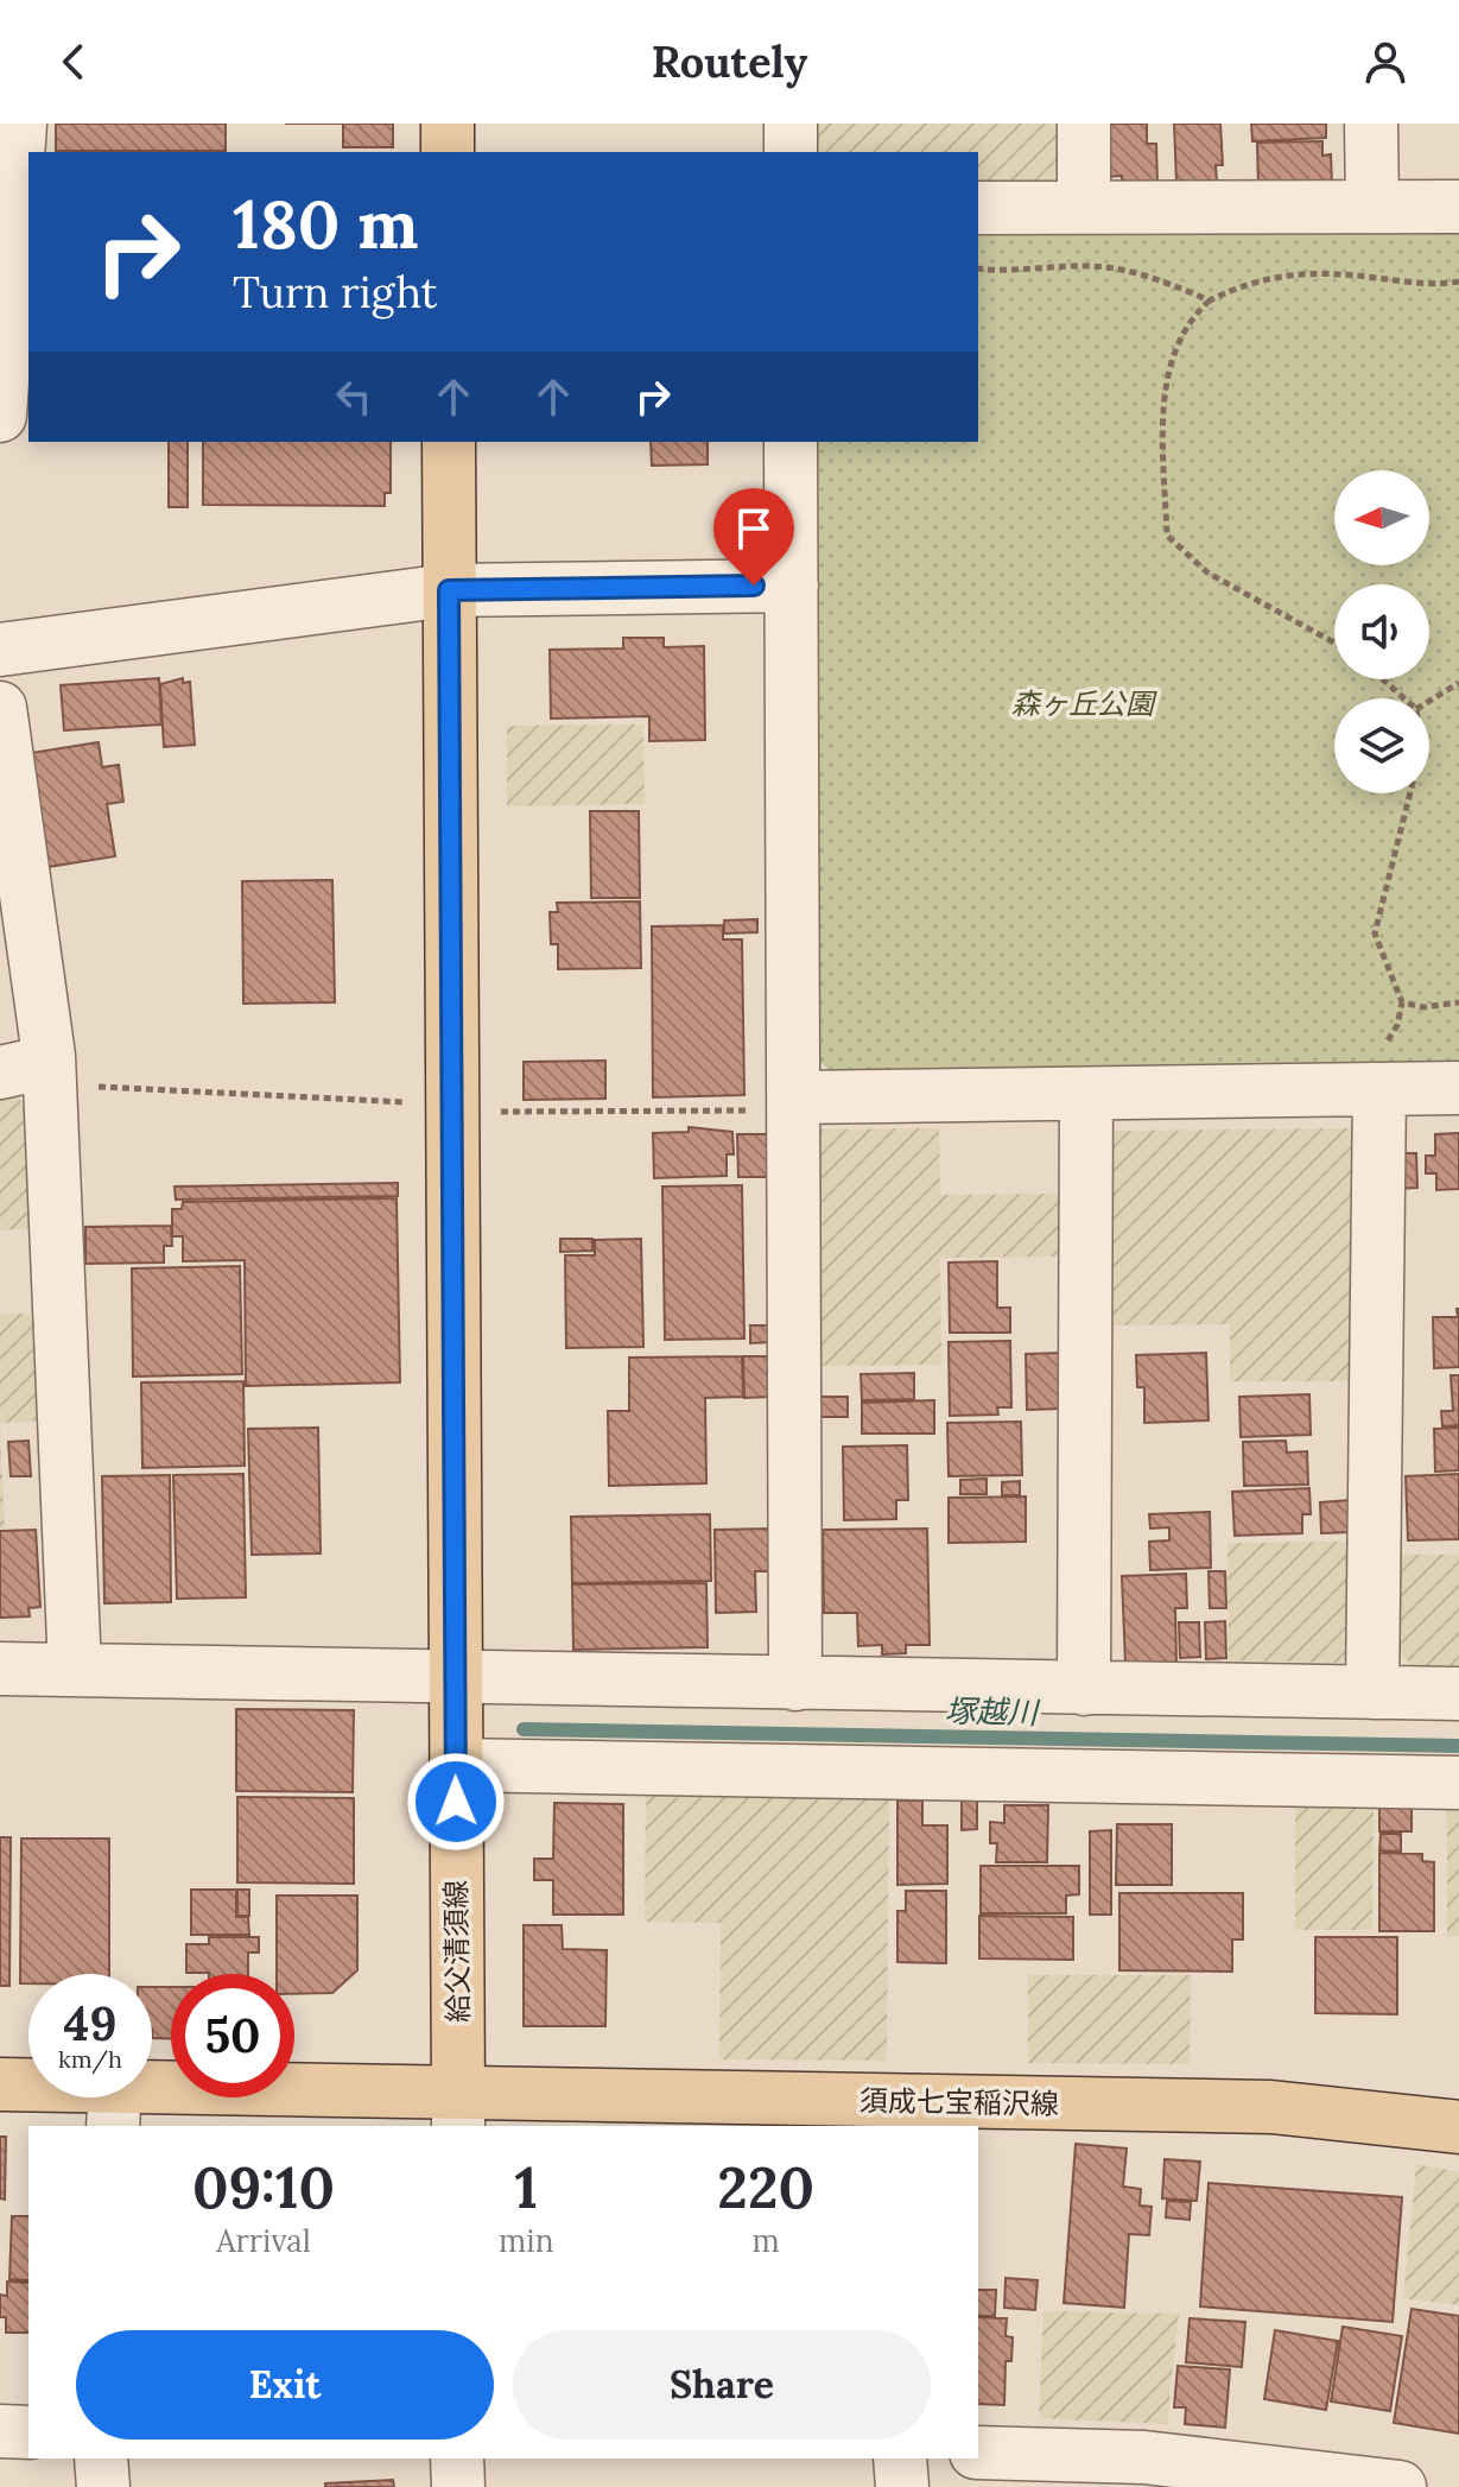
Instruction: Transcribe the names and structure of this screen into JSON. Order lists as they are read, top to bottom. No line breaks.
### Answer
{"streets":{"main road":["給父清須線","須成七宝稲沢線"]},"crossings":[["給父清須線","須成七宝稲沢線"]],"water":["塚越川"],"parks":["森ヶ丘公園"],"north":"left","page":{"header":"Routely","turn":["180 m","Turn right"],"speed":"49 km/h","limit":"50","eta":["09:10","Arrival","1","min","220","m"],"buttons":["Exit","Share"]}}
